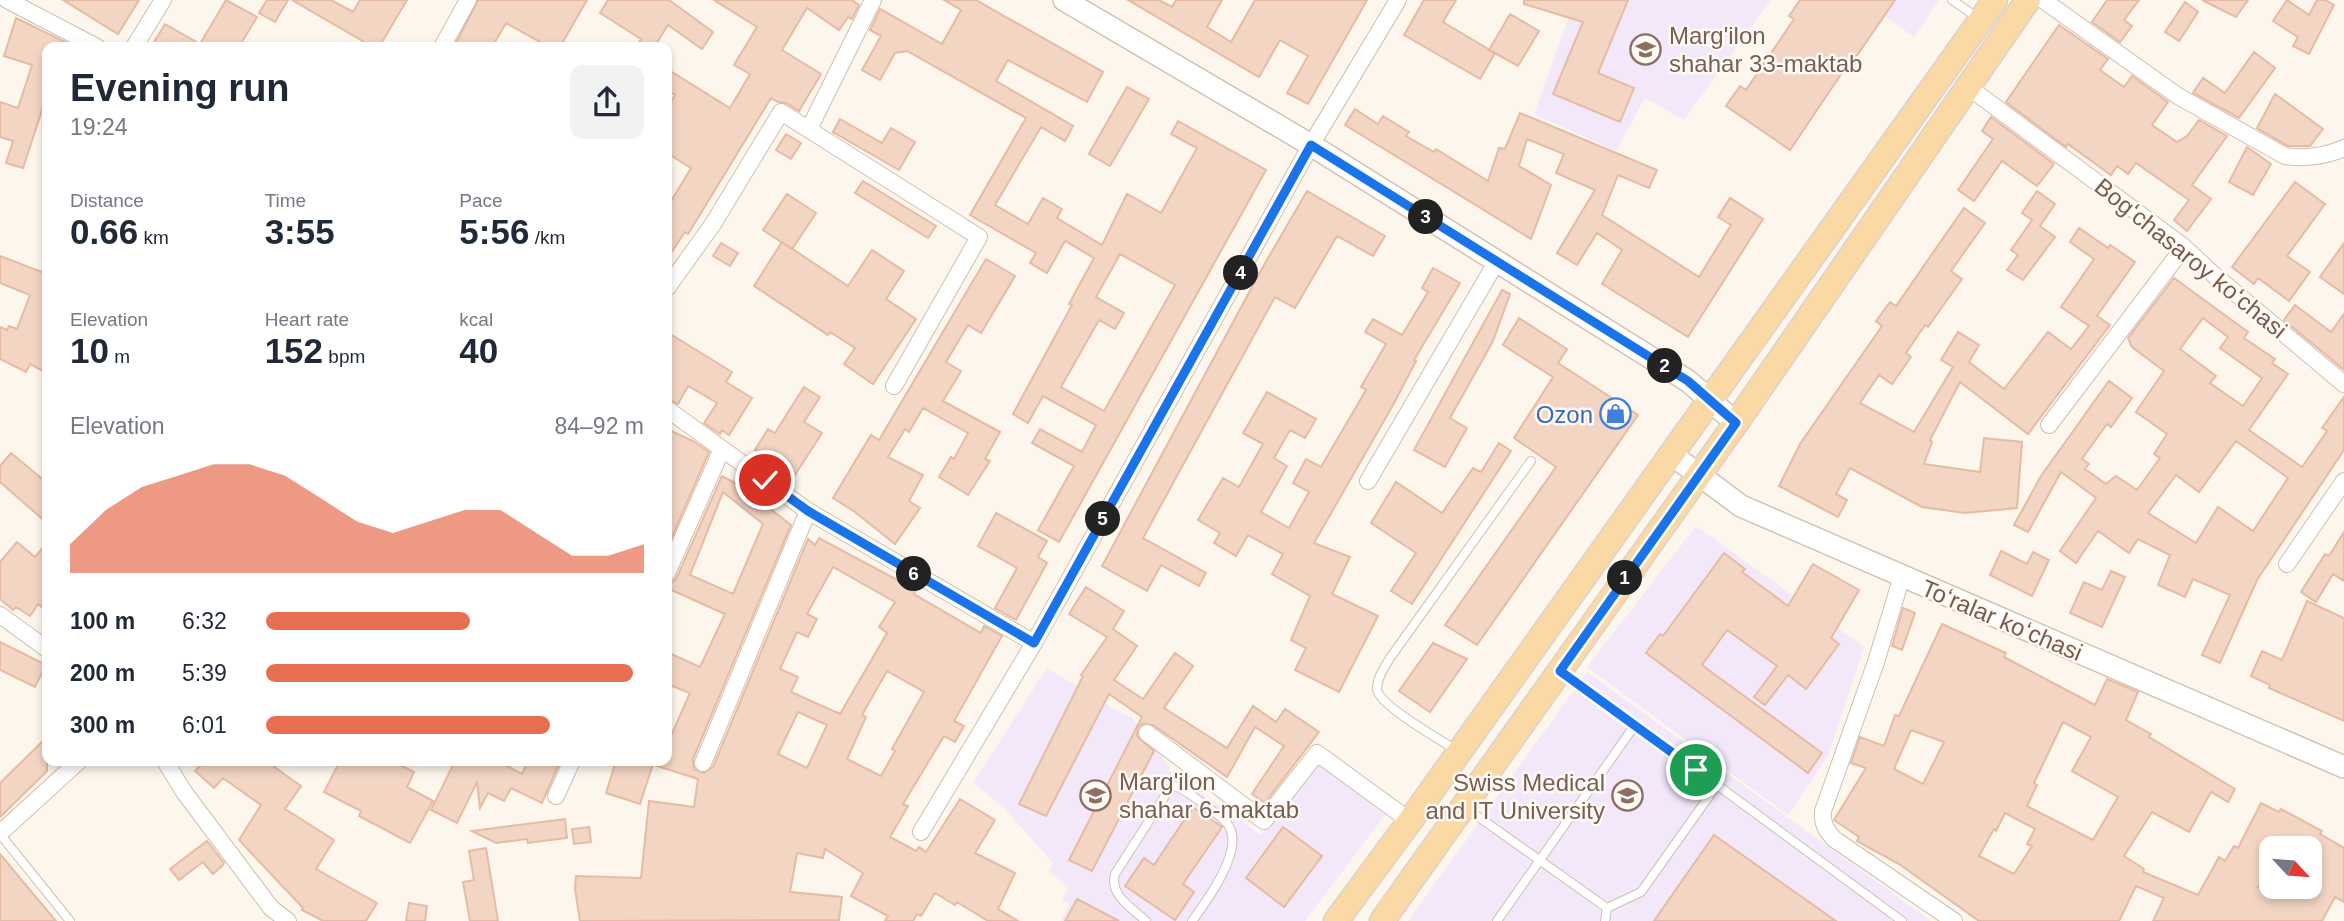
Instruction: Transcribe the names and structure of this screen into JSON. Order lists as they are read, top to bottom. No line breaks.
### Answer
{"streets":{"street":["Bogʻchasaroy koʻchasi","Toʻralar koʻchasi"]},"places":{"school or university":["Marg'ilon shahar 33-maktab","Marg'ilon shahar 6-maktab","Swiss Medical and IT University"],"shop":["Ozon"]},"north":"bottom right","page":{"heading":["Evening run","19:24"],"stats":[["Distance","0.66 km"],["Time","3:55"],["Pace","5:56 /km"],["Elevation","10 m"],["Heart rate","152 bpm"],["kcal","40"]],"pins":["3","4","2","5","6","1"],"chart":["Elevation","84–92 m"],"list":[{"name":"100 m","note":"6:32"},{"name":"200 m","note":"5:39"},{"name":"300 m","note":"6:01"}]}}
